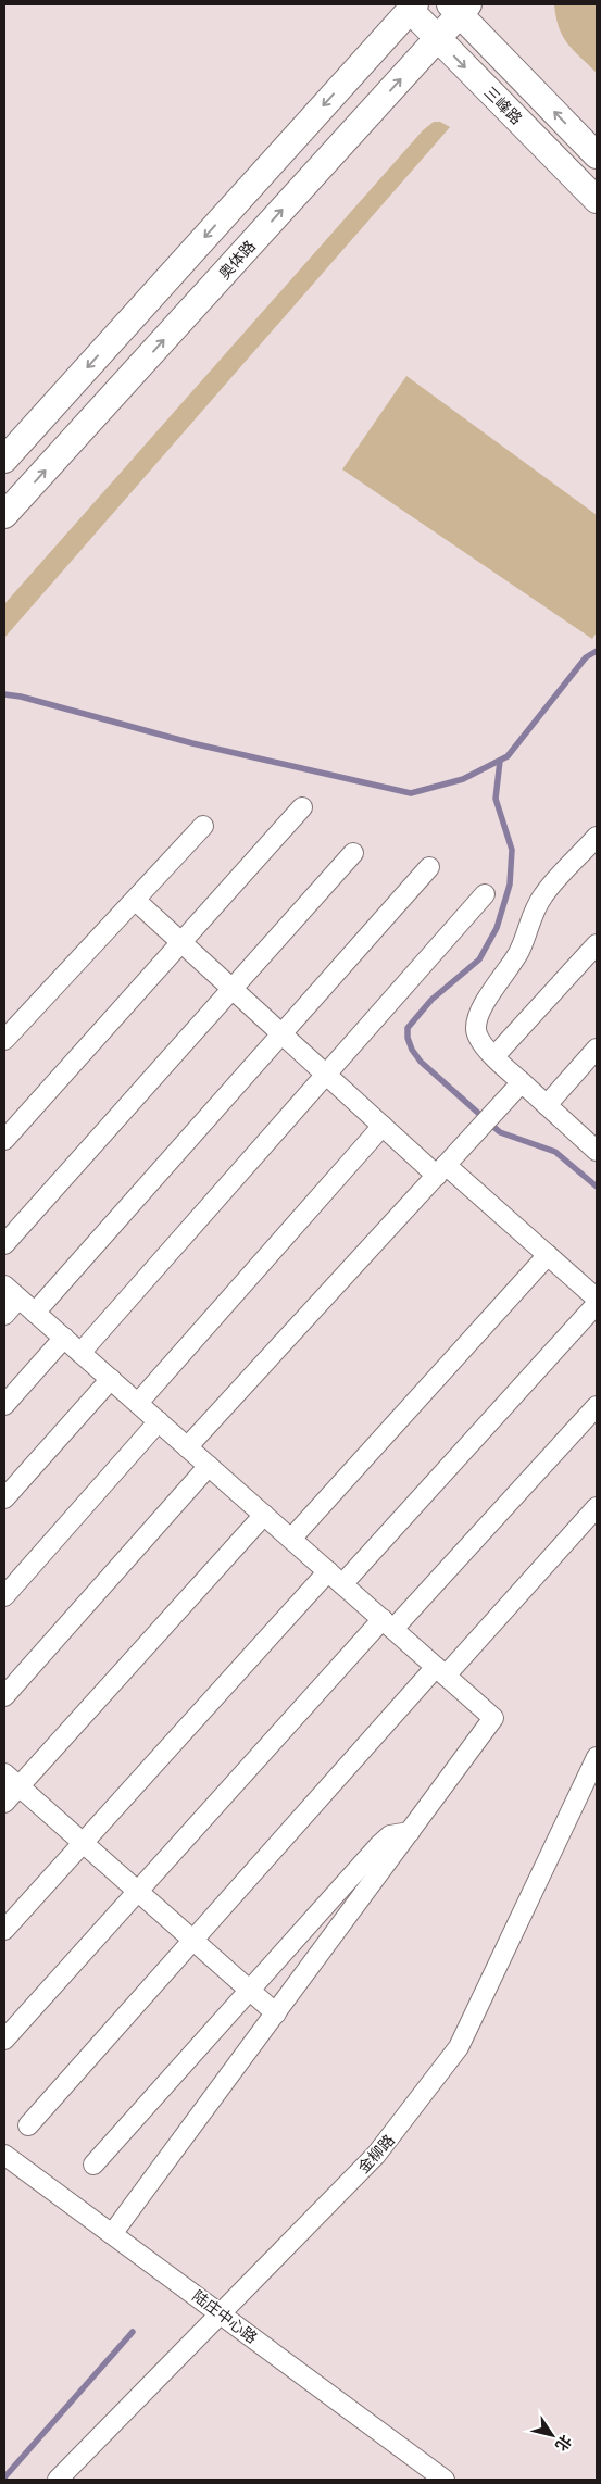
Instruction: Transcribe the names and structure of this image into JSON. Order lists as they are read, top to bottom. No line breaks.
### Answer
{"streets":{"main road":["三峰路","奥体路"],"street":["金柳路","陆庄中心路"]},"crossings":[["三峰路","奥体路"],["金柳路","陆庄中心路"]],"north":"bottom right"}
